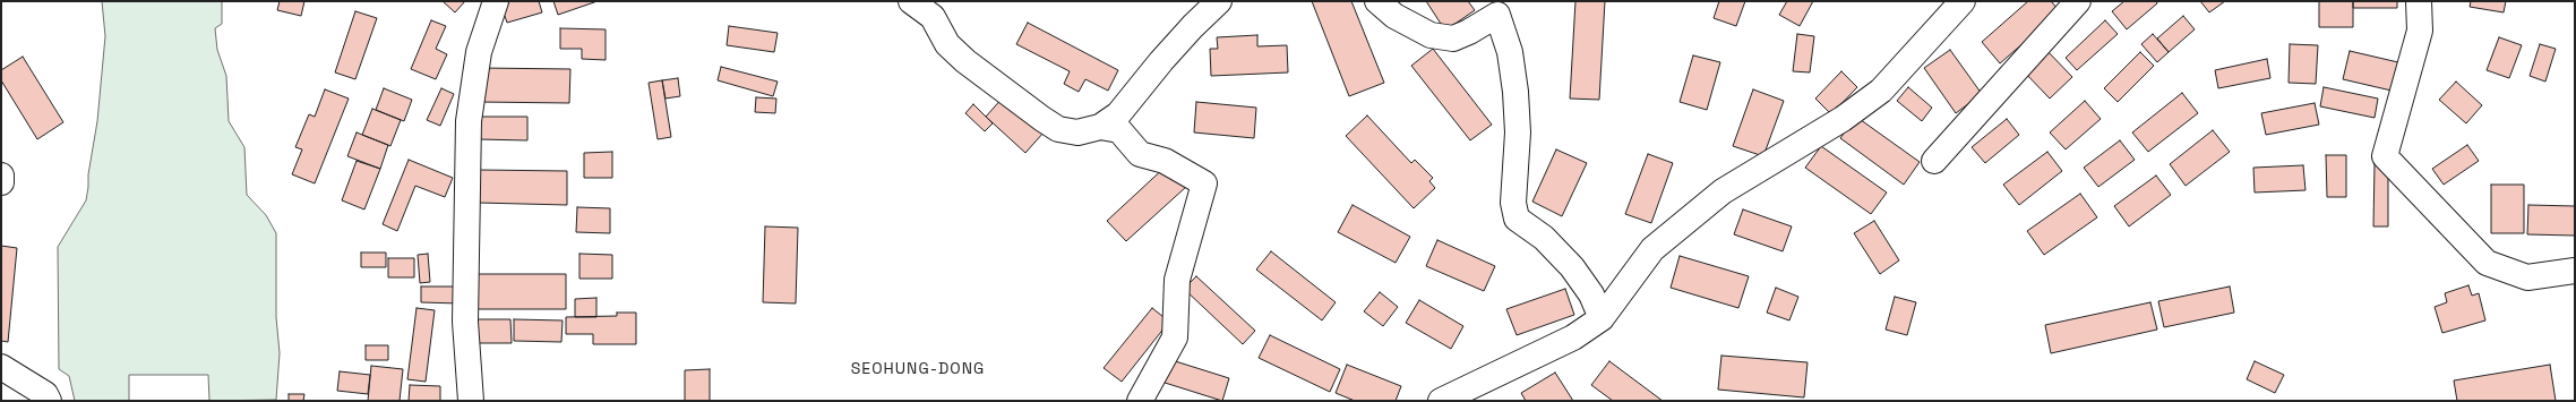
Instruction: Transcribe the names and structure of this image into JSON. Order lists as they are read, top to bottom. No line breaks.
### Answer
{"districts":["SEOHUNG-DONG"]}
